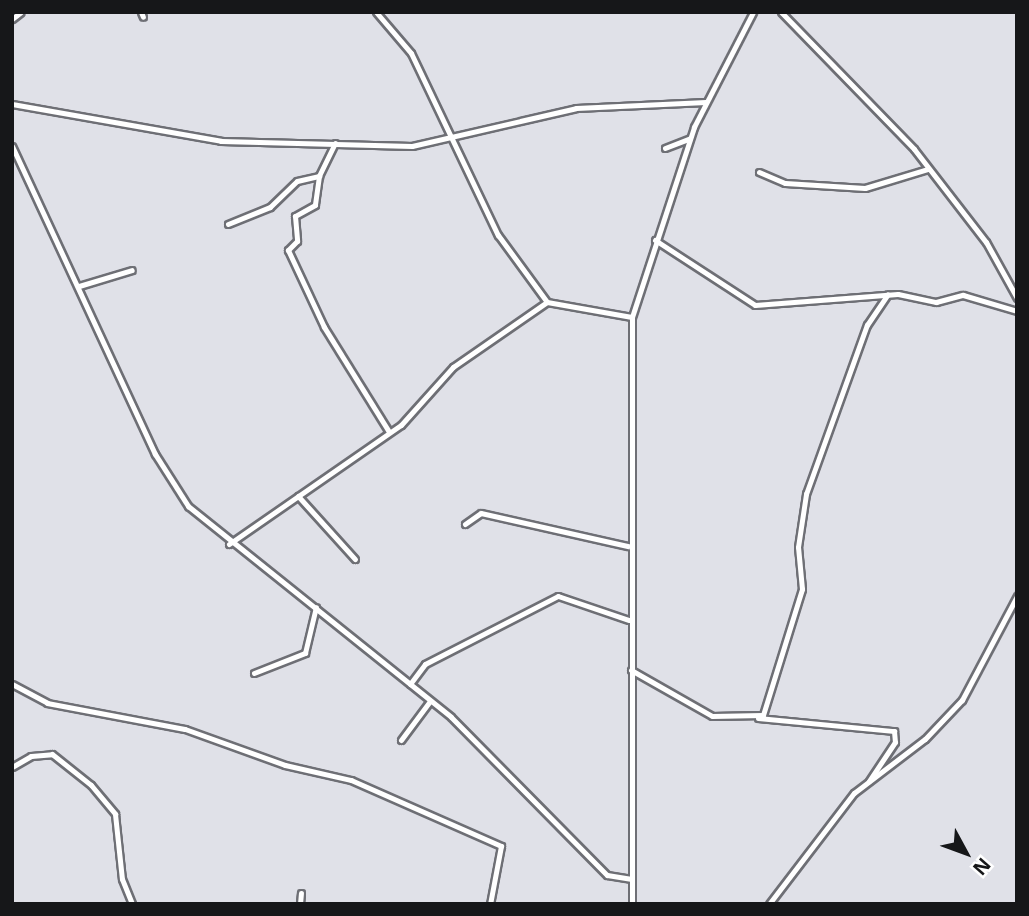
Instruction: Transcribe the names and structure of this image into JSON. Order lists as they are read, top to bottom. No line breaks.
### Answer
{"north":"bottom right"}
